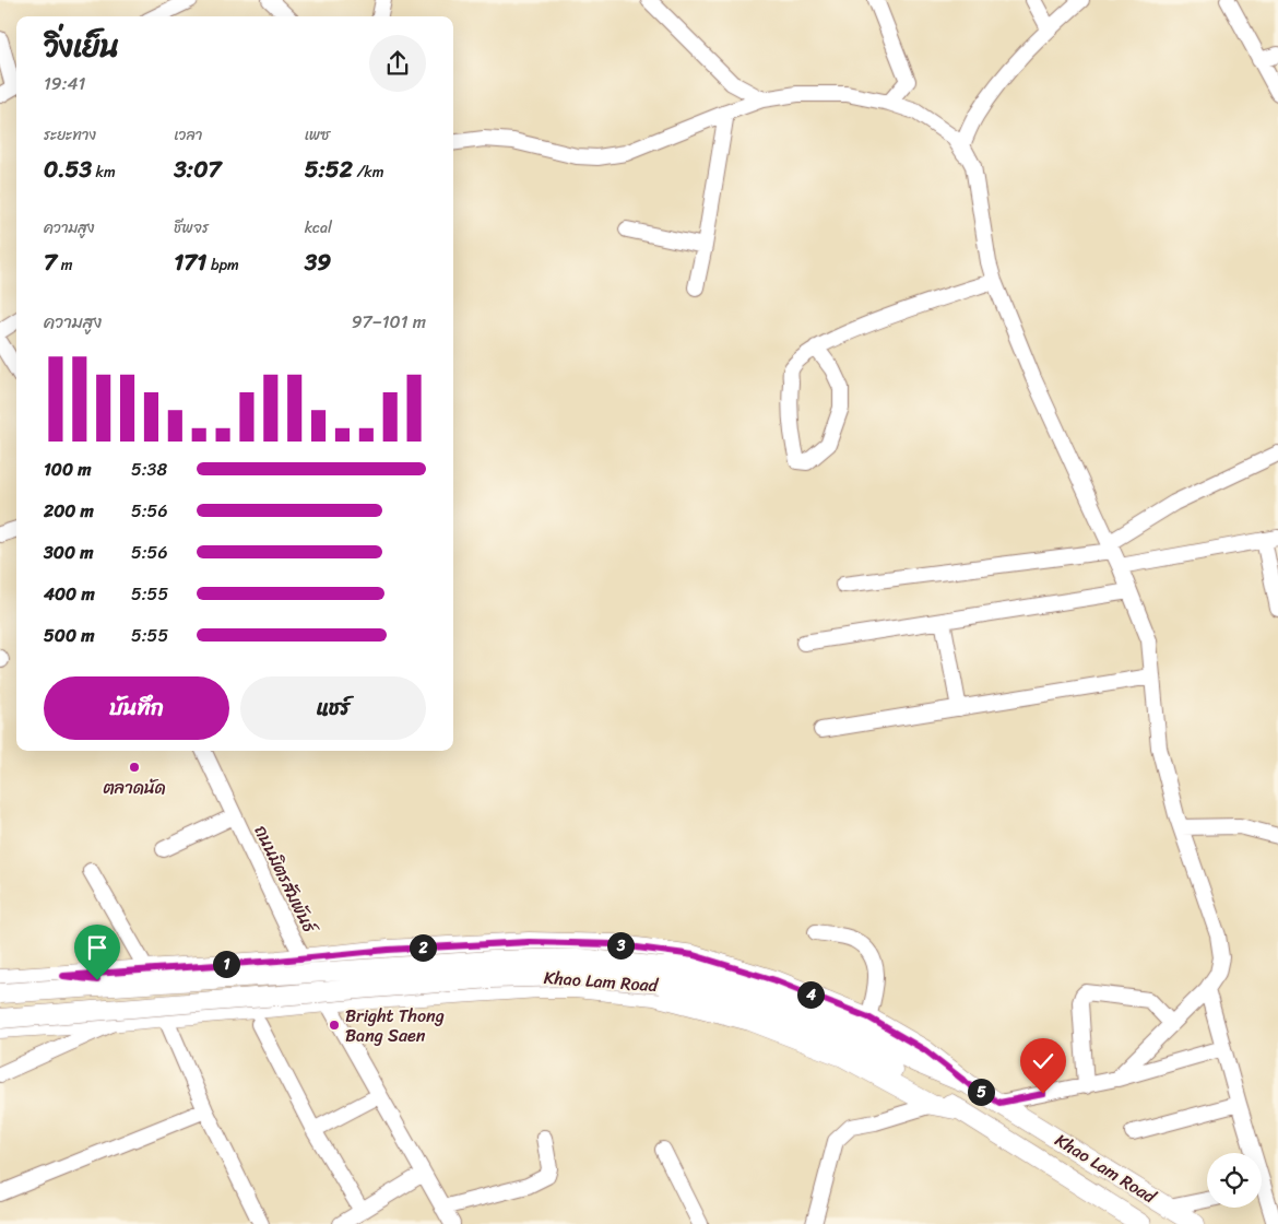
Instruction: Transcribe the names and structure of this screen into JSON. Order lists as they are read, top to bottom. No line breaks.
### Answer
{"streets":{"main road":["Khao Lam Road"],"street":["ถนนมิตรสัมพันธ์"]},"places":["ตลาดนัด","Bright Thong Bang Saen"],"page":{"heading":["วิ่งเย็น","19:41"],"stats":[["ระยะทาง","0.53 km"],["เวลา","3:07"],["เพซ","5:52 /km"],["ความสูง","7 m"],["ชีพจร","171 bpm"],["kcal","39"]],"chart":["ความสูง","97–101 m"],"list":[{"name":"100 m","note":"5:38"},{"name":"200 m","note":"5:56"},{"name":"300 m","note":"5:56"},{"name":"400 m","note":"5:55"},{"name":"500 m","note":"5:55"}],"buttons":["บันทึก","แชร์"],"pins":["3","2","1","4","5"]}}
